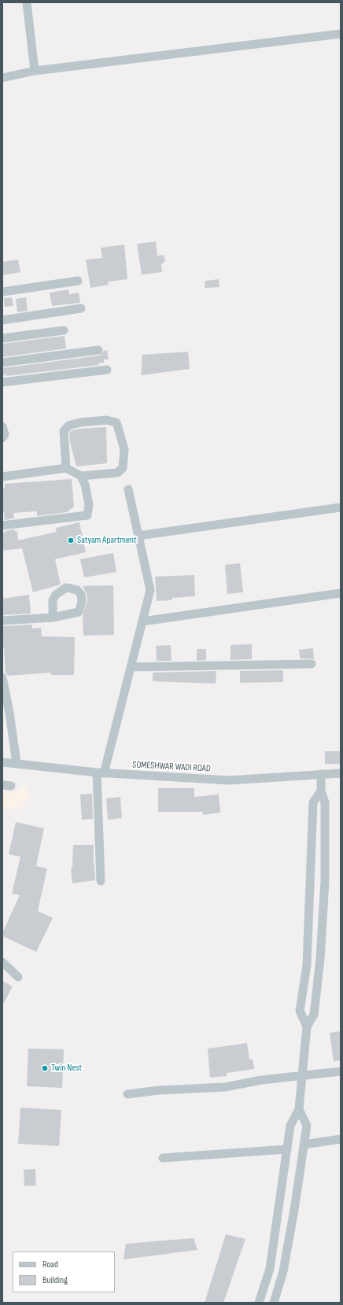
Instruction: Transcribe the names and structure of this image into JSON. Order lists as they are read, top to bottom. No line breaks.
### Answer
{"streets":{"street":["SOMESHWAR WADI ROAD"]},"places":["Satyam Apartment","Twin Nest"],"legend":["Road","Building"]}
